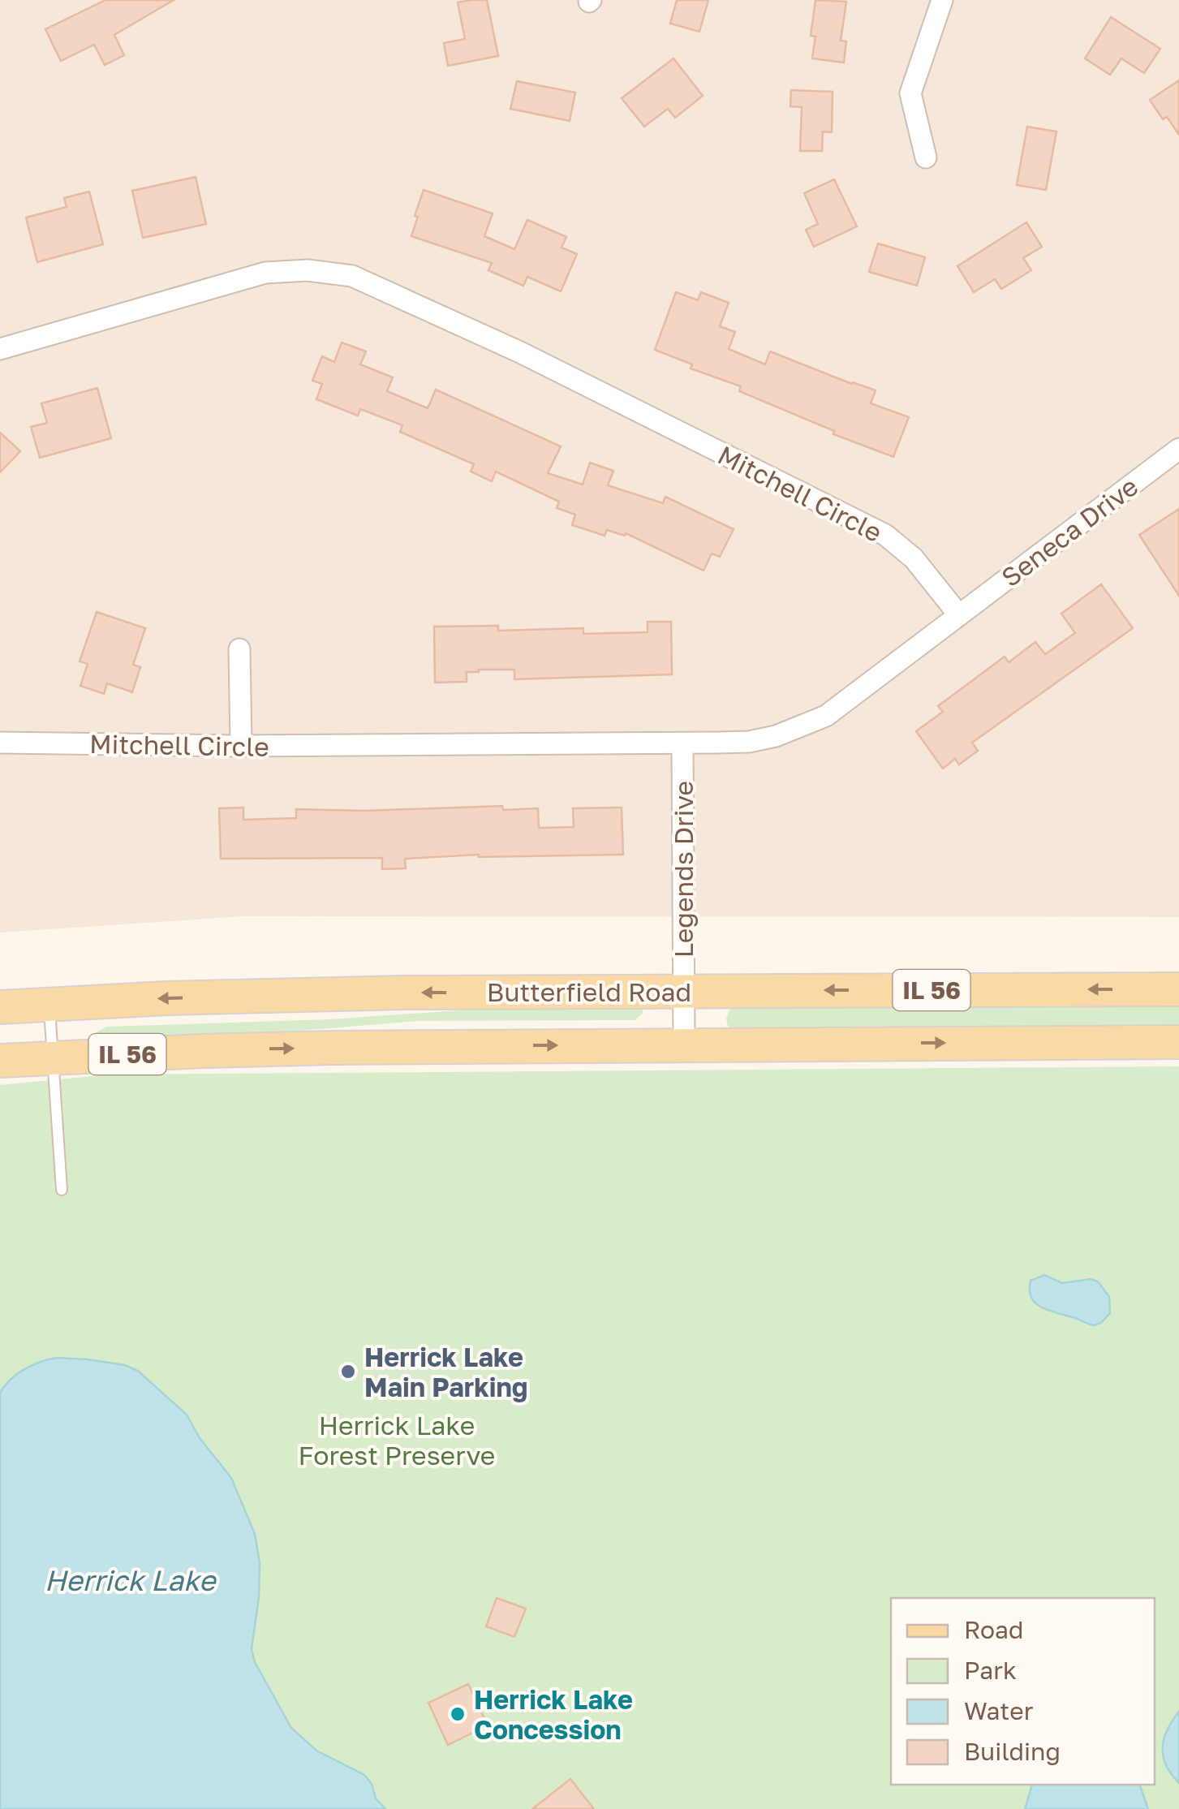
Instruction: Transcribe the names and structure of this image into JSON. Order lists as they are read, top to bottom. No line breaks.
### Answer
{"streets":{"main road":["IL 56","Butterfield Road"],"street":["Mitchell Circle","Seneca Drive","Legends Drive"]},"crossings":[["Mitchell Circle","Seneca Drive"],["Mitchell Circle","Legends Drive"],["Legends Drive","Butterfield Road"]],"water":["Herrick Lake"],"parks":["Herrick Lake Forest Preserve"],"places":["Herrick Lake Main Parking","Herrick Lake Concession"],"legend":["Road","Park","Water","Building"]}
